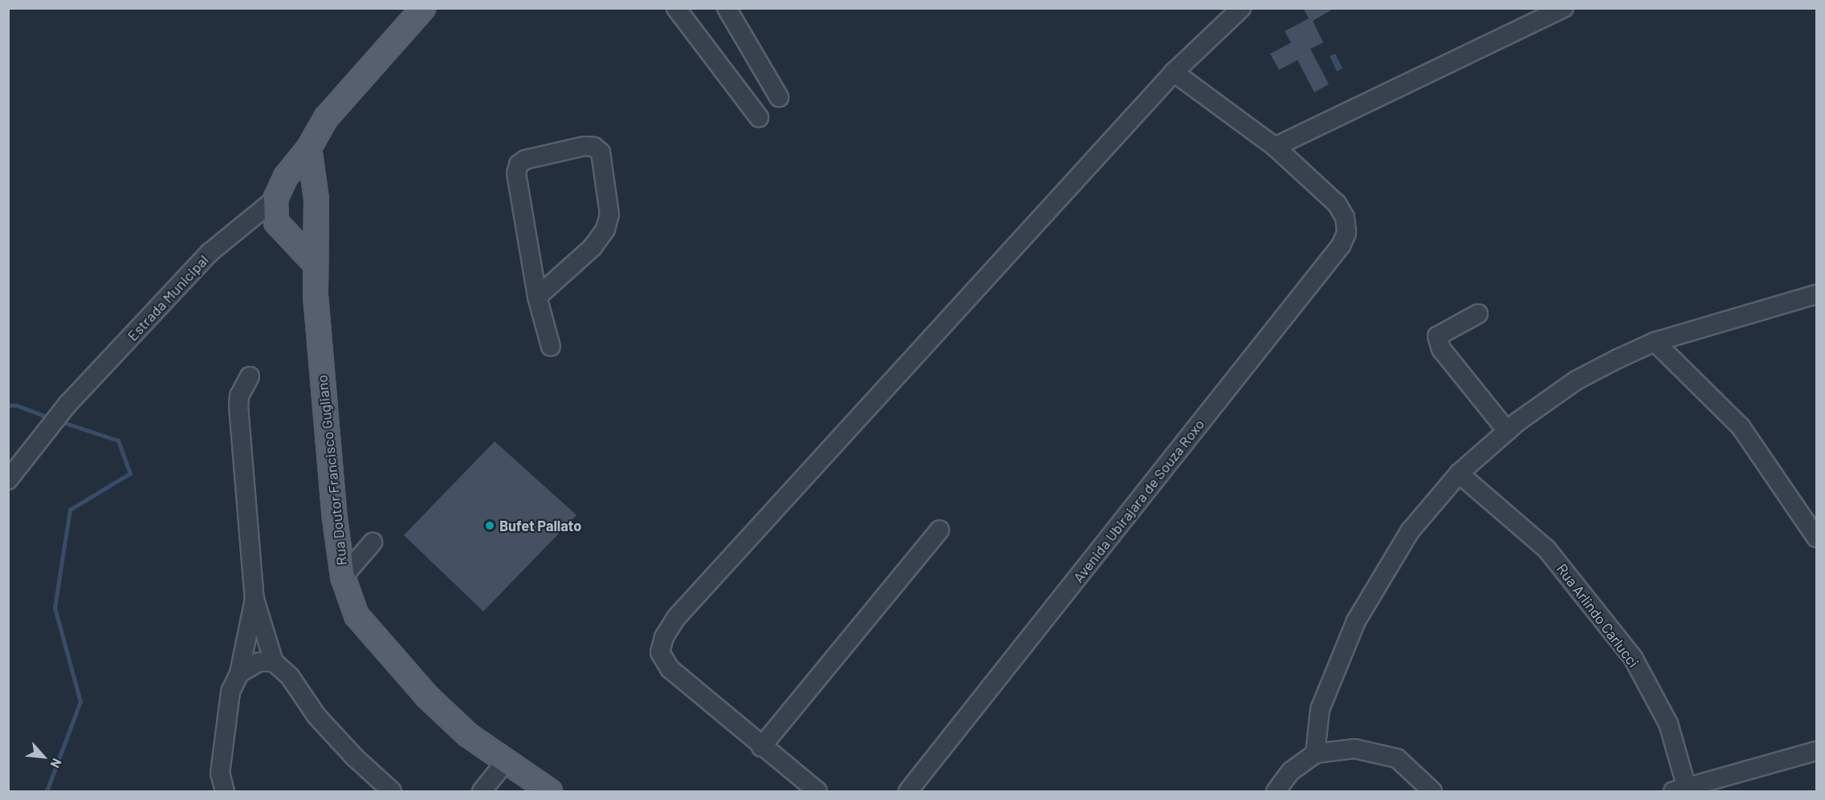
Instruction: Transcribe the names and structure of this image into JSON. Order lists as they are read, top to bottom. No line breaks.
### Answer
{"streets":{"main road":["Rua Doutor Francisco Gugliano"],"street":["Estrada Municipal","Avenida Ubirajara de Souza Roxo","Rua Arlindo Carlucci"]},"places":["Bufet Pallato"],"north":"bottom right"}
